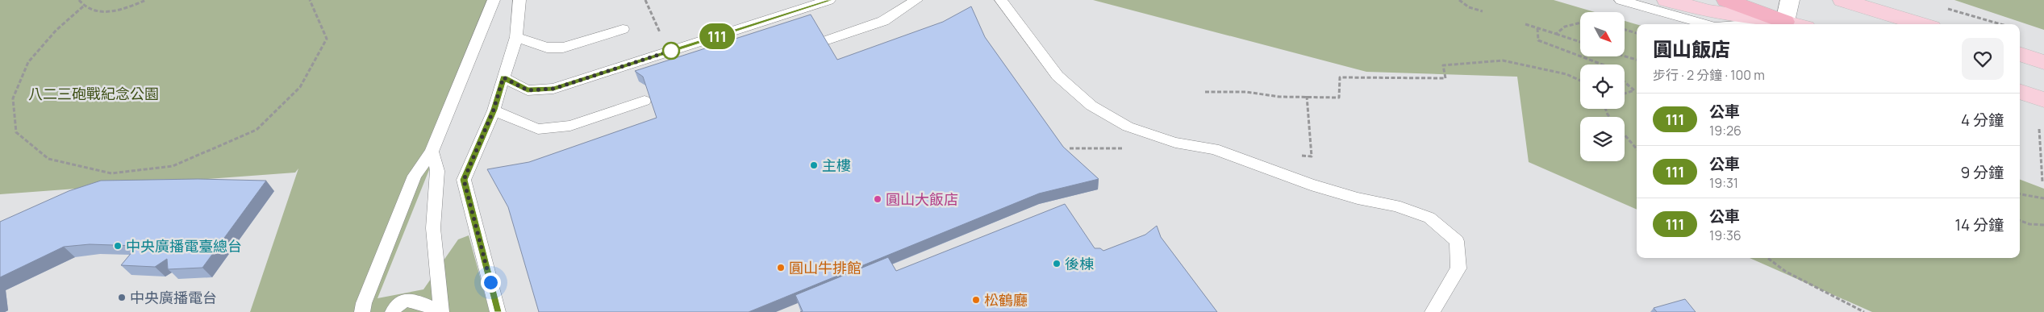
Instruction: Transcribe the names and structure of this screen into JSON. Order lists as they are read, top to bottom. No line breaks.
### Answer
{"parks":["八二三砲戰紀念公園"],"places":["主樓","圓山大飯店","中央廣播電臺總台","後棟","圓山牛排館","中央廣播電台","松鶴廳"],"lines":["bus line 111"],"north":"bottom right","page":{"on_map":"111","heading":["圓山飯店","步行 · 2 分鐘 · 100 m"],"list":[{"mark":"111","name":"公車","note":"19:26","value":"4 分鐘"},{"mark":"111","name":"公車","note":"19:31","value":"9 分鐘"},{"mark":"111","name":"公車","note":"19:36","value":"14 分鐘"}]}}
